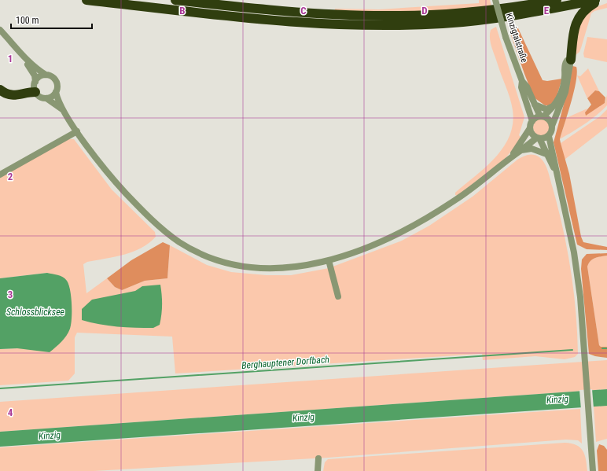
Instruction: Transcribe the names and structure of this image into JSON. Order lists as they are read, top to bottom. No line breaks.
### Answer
{"streets":{"street":["Kinzigtalstraße"]},"water":["Schlossblicksee","Berghauptener Dorfbach","Kinzig"],"scale_bar":"100 m","grid":{"columns":["B","C","D","E"],"rows":["1","2","3","4"]}}
